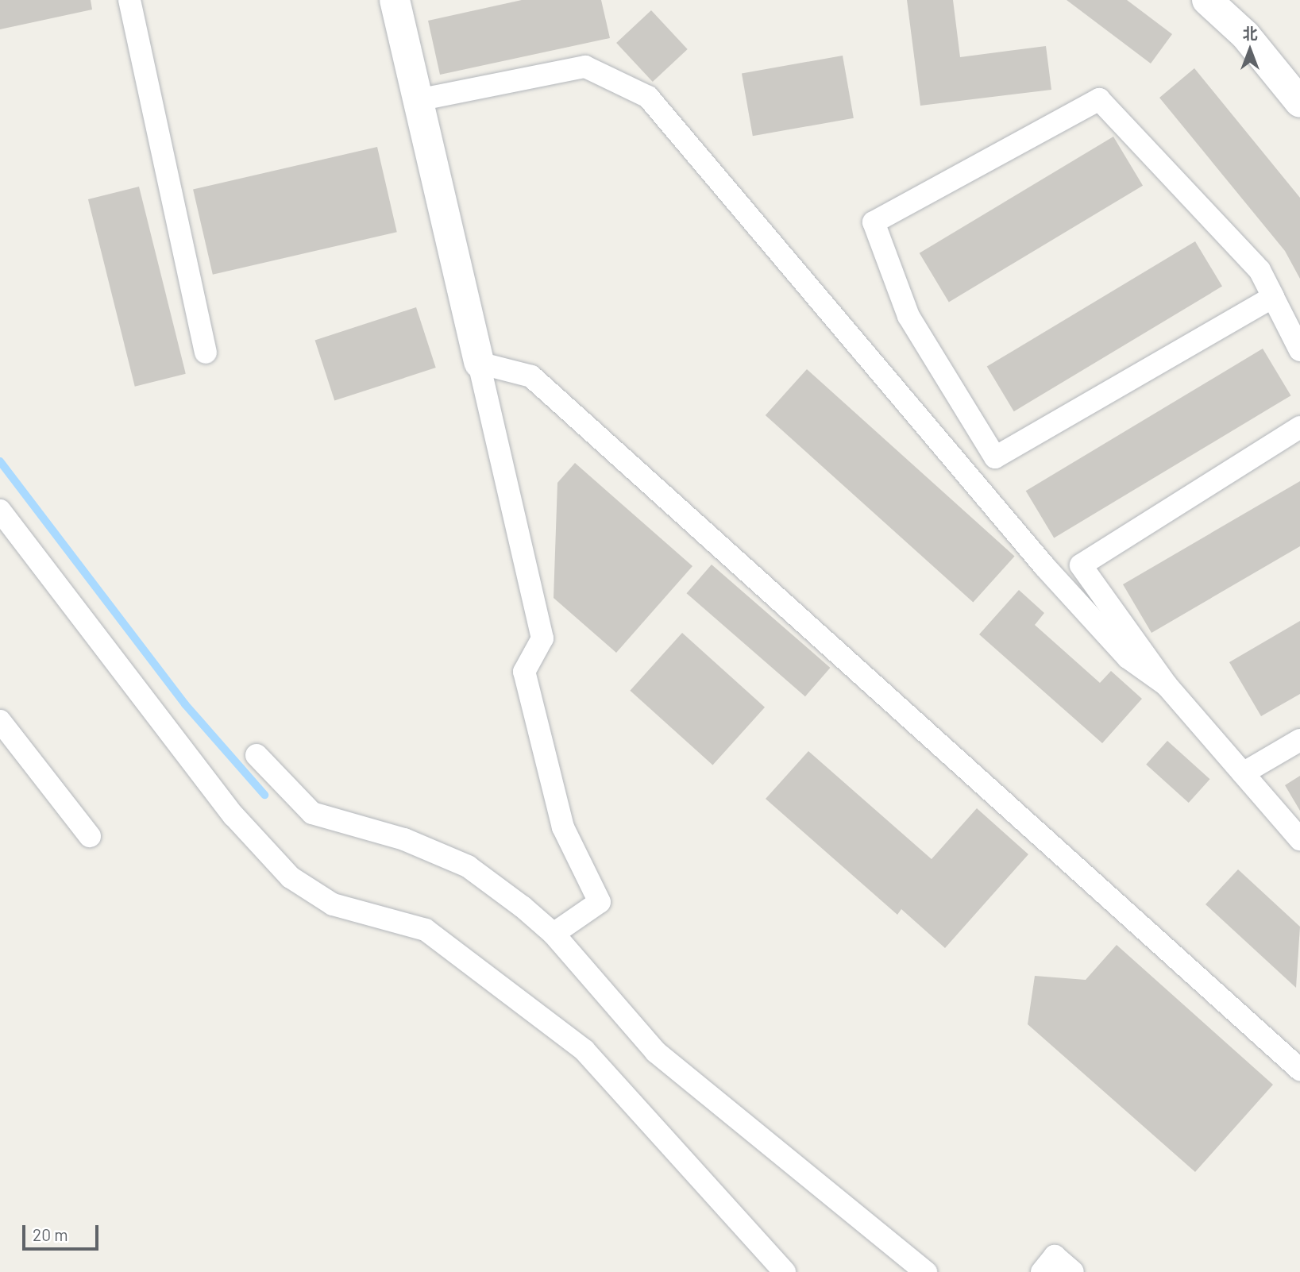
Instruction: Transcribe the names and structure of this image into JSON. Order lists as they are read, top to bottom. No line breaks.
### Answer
{"scale_bar":"20 m","north":"top"}
